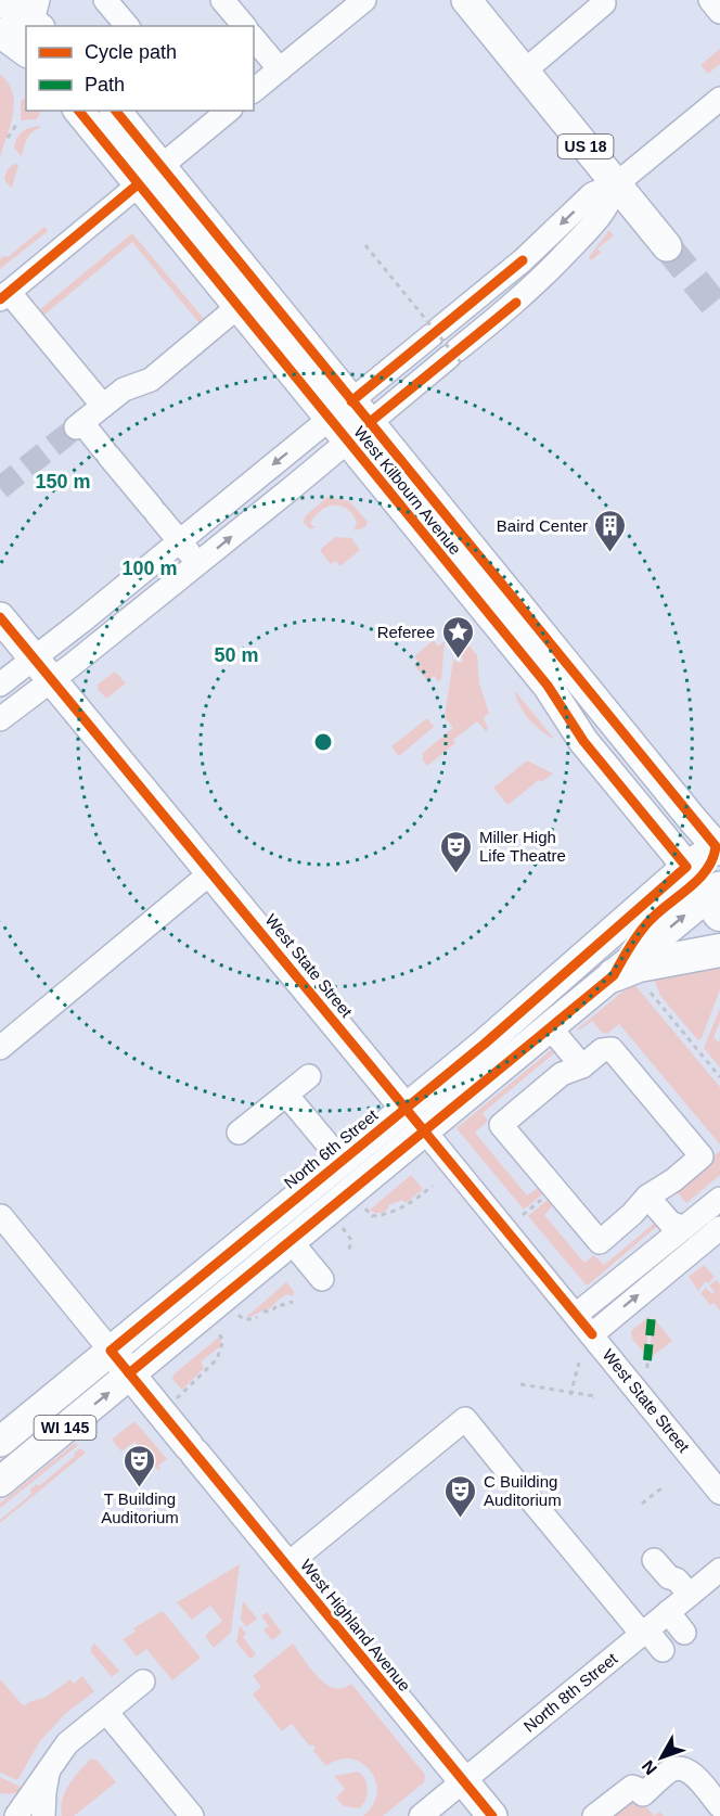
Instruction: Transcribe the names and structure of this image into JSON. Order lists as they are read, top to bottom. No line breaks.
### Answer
{"streets":{"main road":["US 18","West Kilbourn Avenue","West State Street","North 6th Street","WI 145","West Highland Avenue"],"street":["North 8th Street"]},"crossings":[["West Kilbourn Avenue","North 6th Street"],["West State Street","North 6th Street"],["North 6th Street","West Highland Avenue"],["WI 145","West Highland Avenue"],["West Highland Avenue","North 8th Street"]],"places":{"building":["Baird Center"],"place":["Referee"],"theatre":["Miller High Life Theatre","T Building Auditorium","C Building Auditorium"]},"legend":["Cycle path","Path"],"north":"bottom left","rings":["150 m","100 m","50 m"]}
